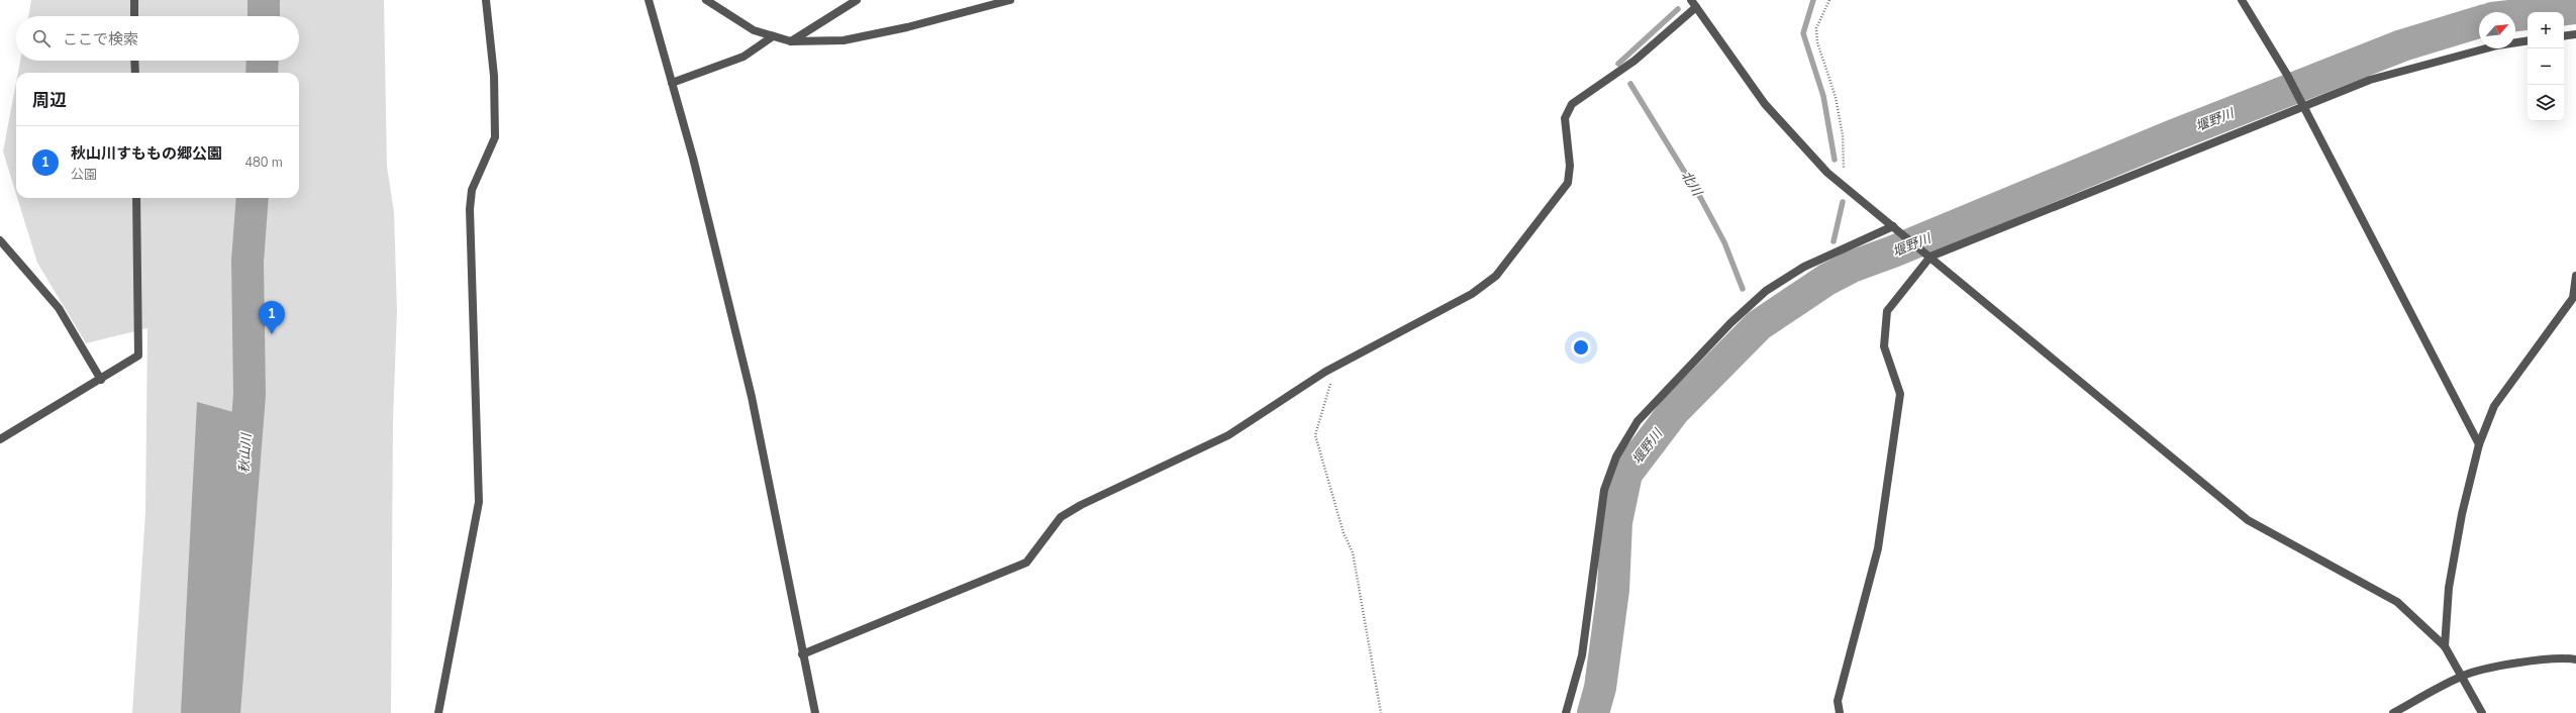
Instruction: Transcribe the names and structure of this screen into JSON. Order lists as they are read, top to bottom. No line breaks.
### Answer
{"water":["堰野川","北川","秋山川"],"north":"top right","page":{"map_buttons":["+","−"],"search":"ここで検索","heading":"周辺","list":[{"mark":"1","name":"秋山川すももの郷公園","note":"公園","value":"480 m"}],"pins":"1"}}
